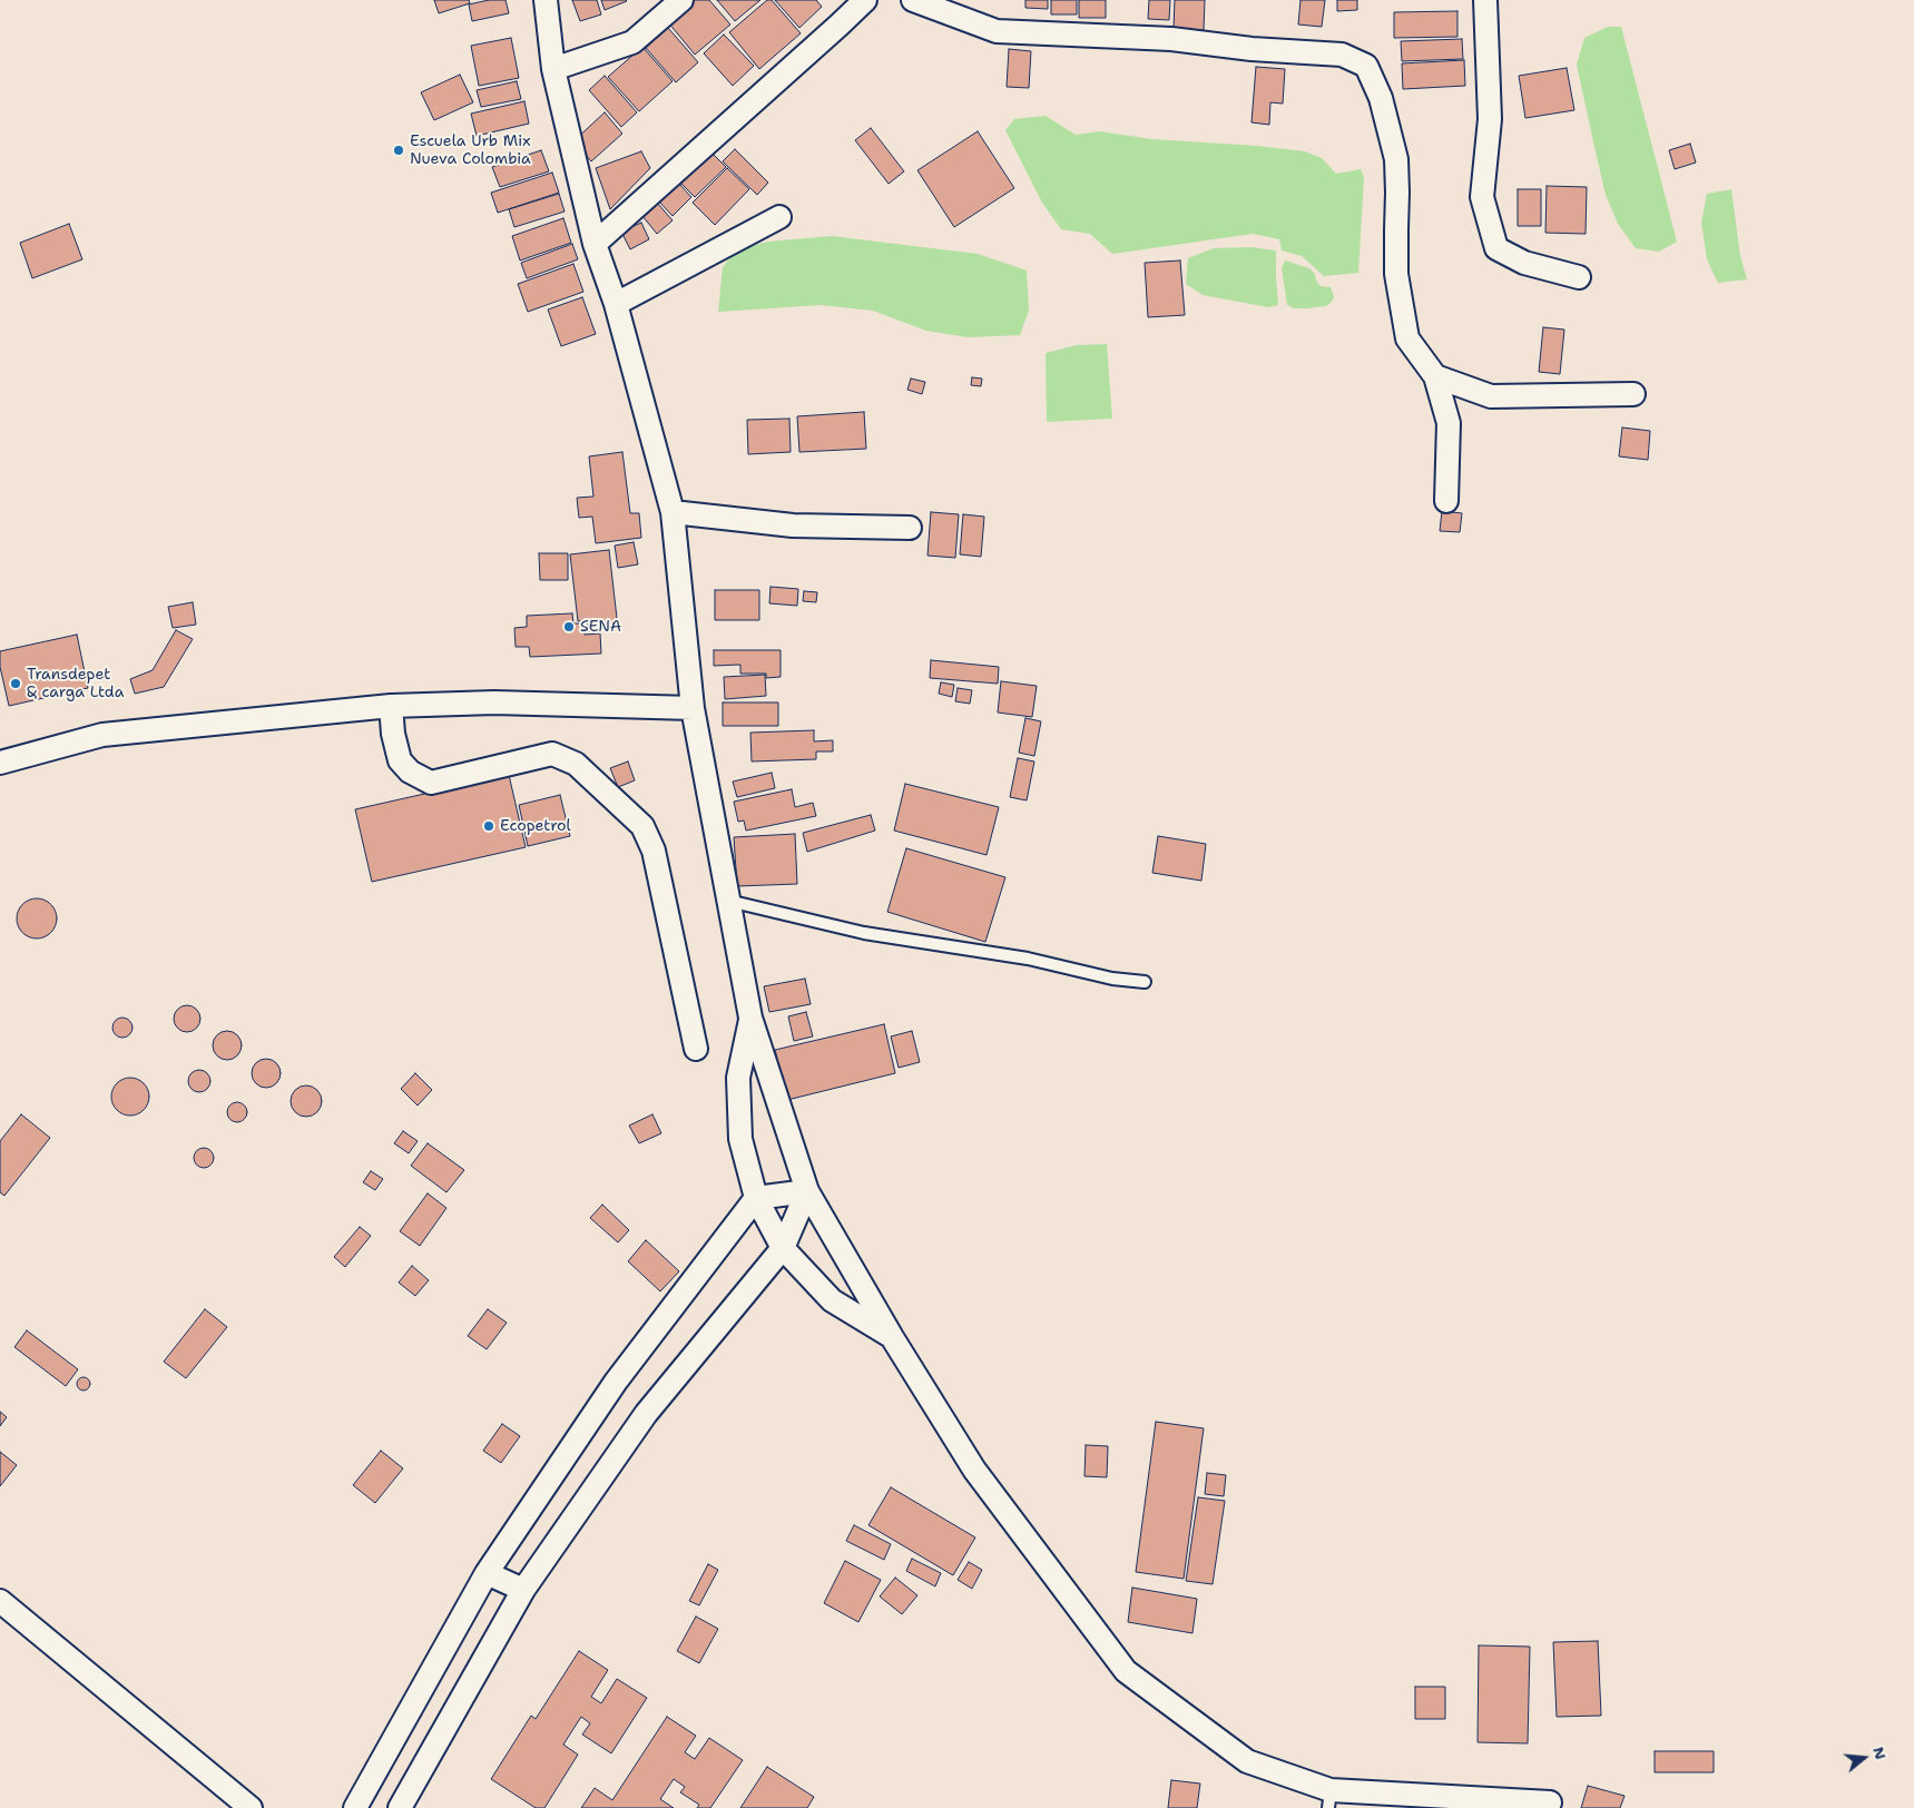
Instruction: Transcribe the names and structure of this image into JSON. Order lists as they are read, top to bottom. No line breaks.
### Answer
{"places":["Escuela Urb Mix Nueva Colombia","SENA","Transdepet & carga Ltda","Ecopetrol"],"north":"right"}
